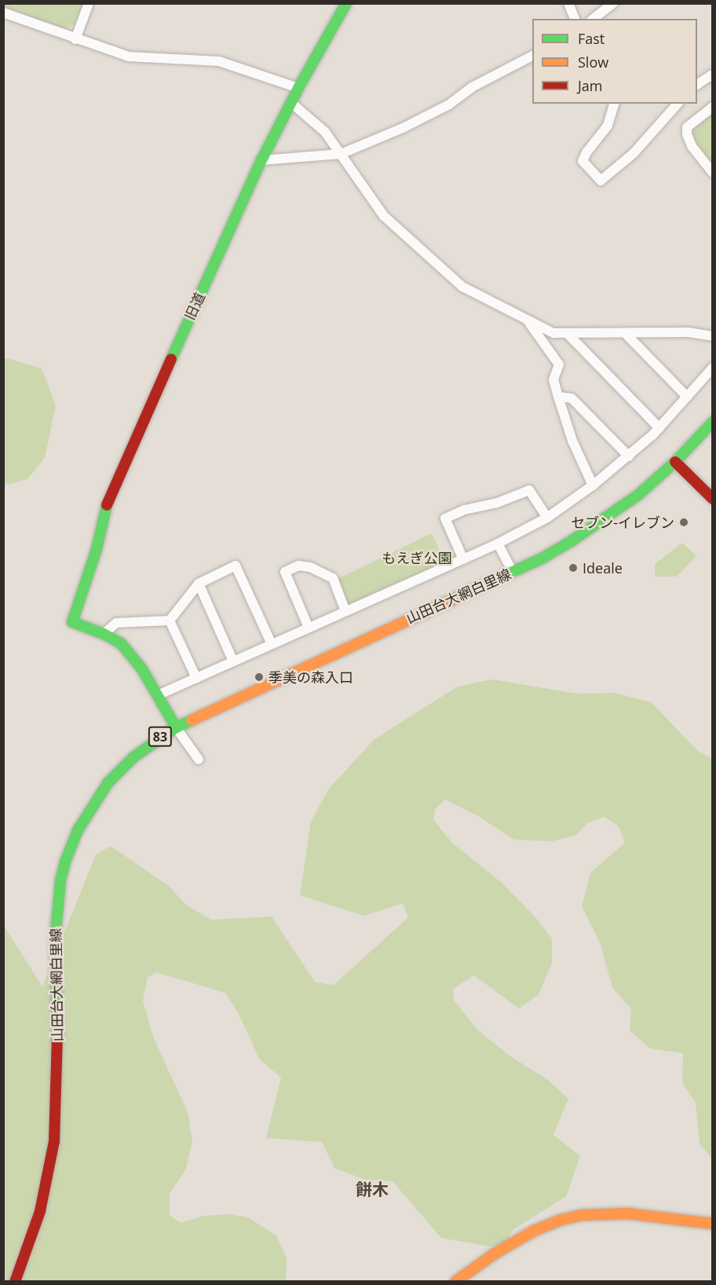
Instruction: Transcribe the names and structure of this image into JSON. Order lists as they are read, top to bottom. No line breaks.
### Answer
{"streets":{"main road":["旧道","山田台大網白里線","83"]},"crossings":[["旧道","83"],["山田台大網白里線","83"]],"districts":["餅木"],"parks":["もえぎ公園"],"places":["セブン-イレブン","Ideale","季美の森入口"],"legend":["Fast","Slow","Jam"]}
